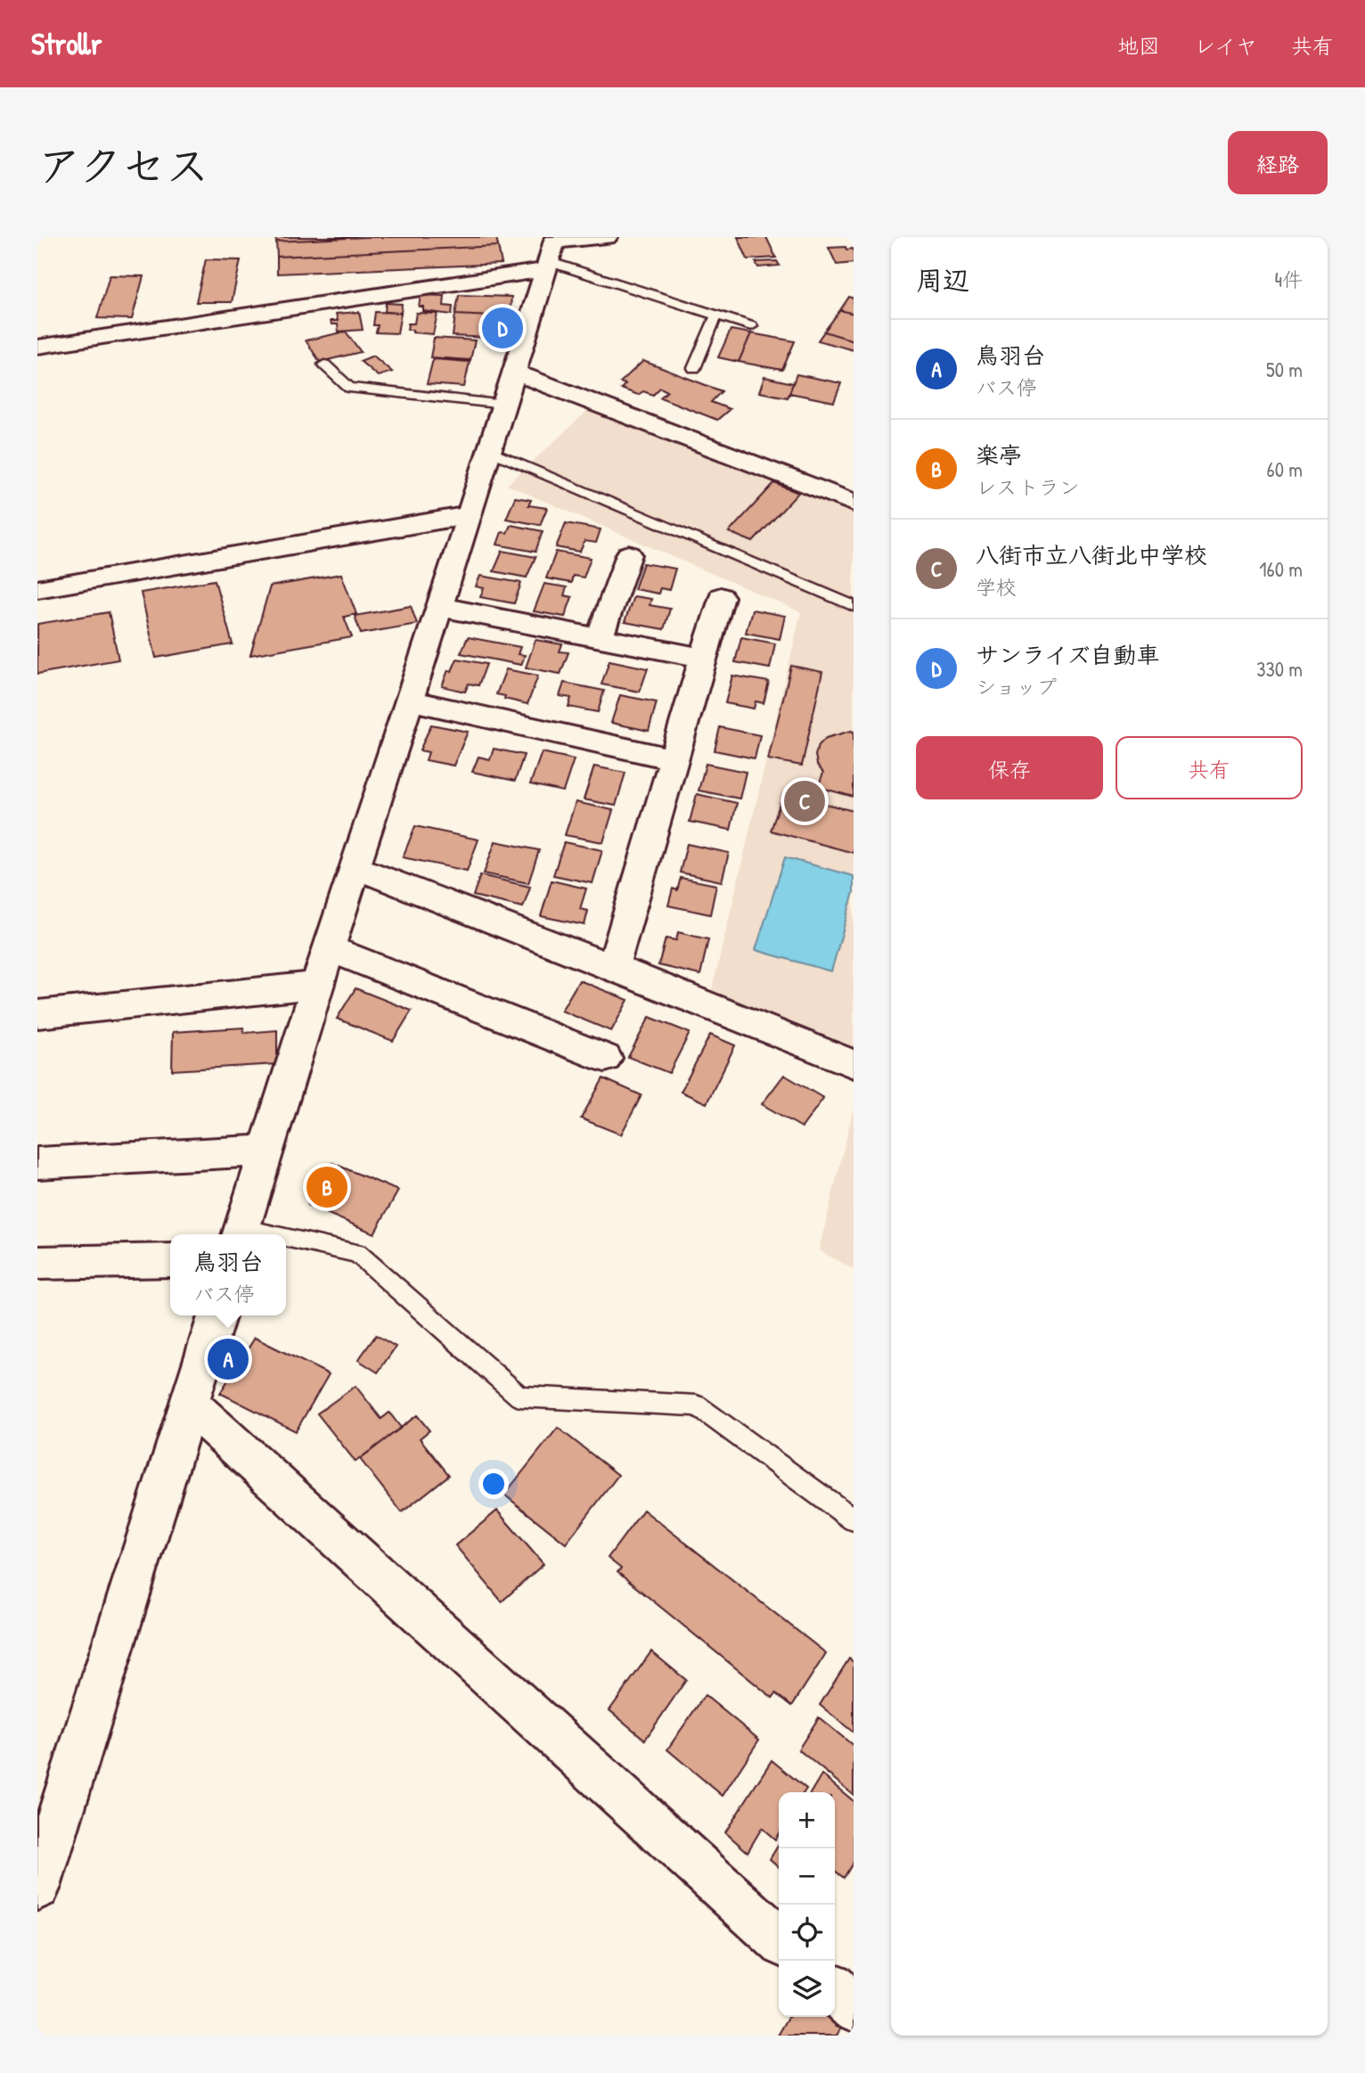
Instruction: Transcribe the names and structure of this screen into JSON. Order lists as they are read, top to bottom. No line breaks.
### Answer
{"page":{"header":"Strollr","nav":["地図","レイヤ","共有"],"title":"アクセス","buttons":["経路",["保存","共有"]],"heading":["周辺","4件"],"pins":["D","C","B","A"],"list":[{"mark":"A","name":"鳥羽台","note":"バス停","value":"50 m"},{"mark":"B","name":"楽亭","note":"レストラン","value":"60 m"},{"mark":"C","name":"八街市立八街北中学校","note":"学校","value":"160 m"},{"mark":"D","name":"サンライズ自動車","note":"ショップ","value":"330 m"}],"popup":["鳥羽台","バス停"],"map_buttons":["+","−"]}}
